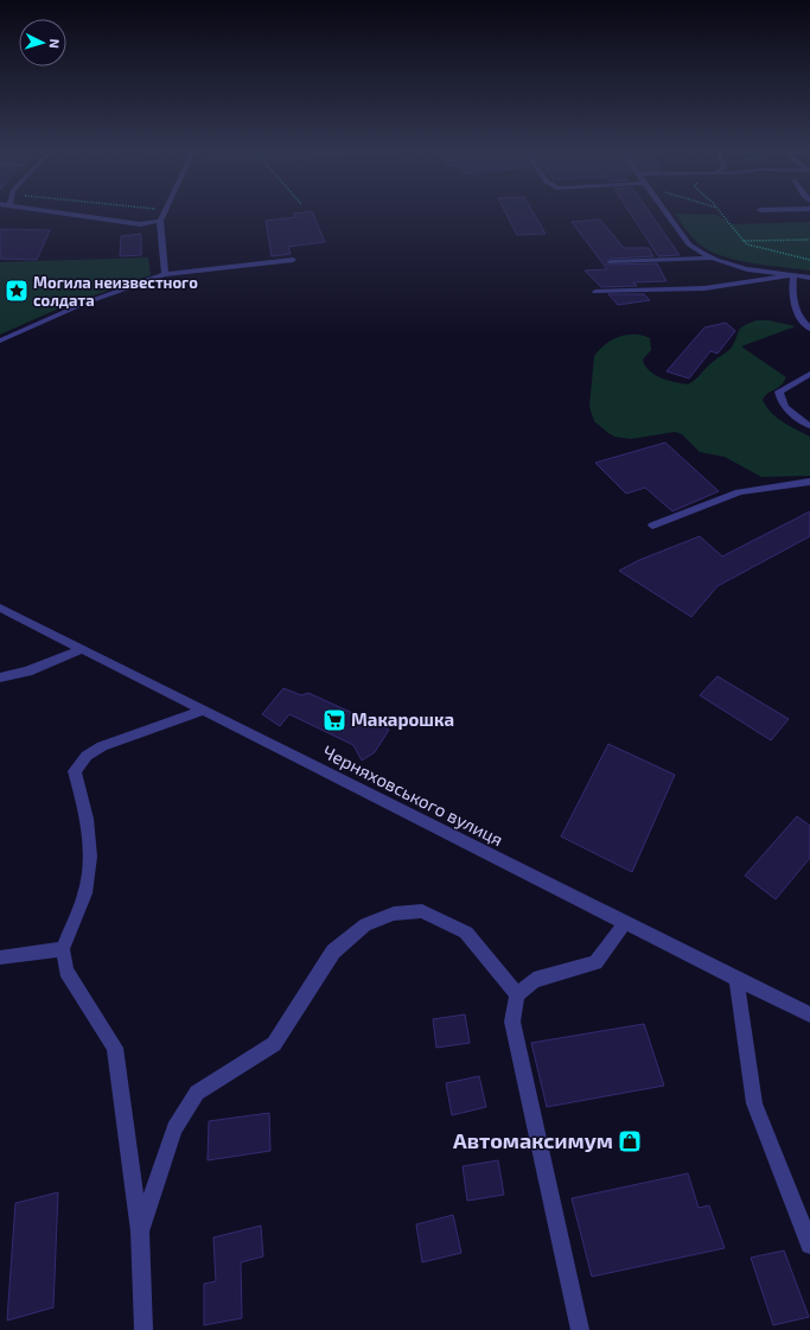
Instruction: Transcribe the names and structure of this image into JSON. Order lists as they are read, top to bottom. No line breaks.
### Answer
{"streets":{"street":["Черняховського вулиця"]},"places":{"place":["Могила неизвестного солдата"],"supermarket":["Макарошка"],"shop":["Автомаксимум"]},"north":"right"}
